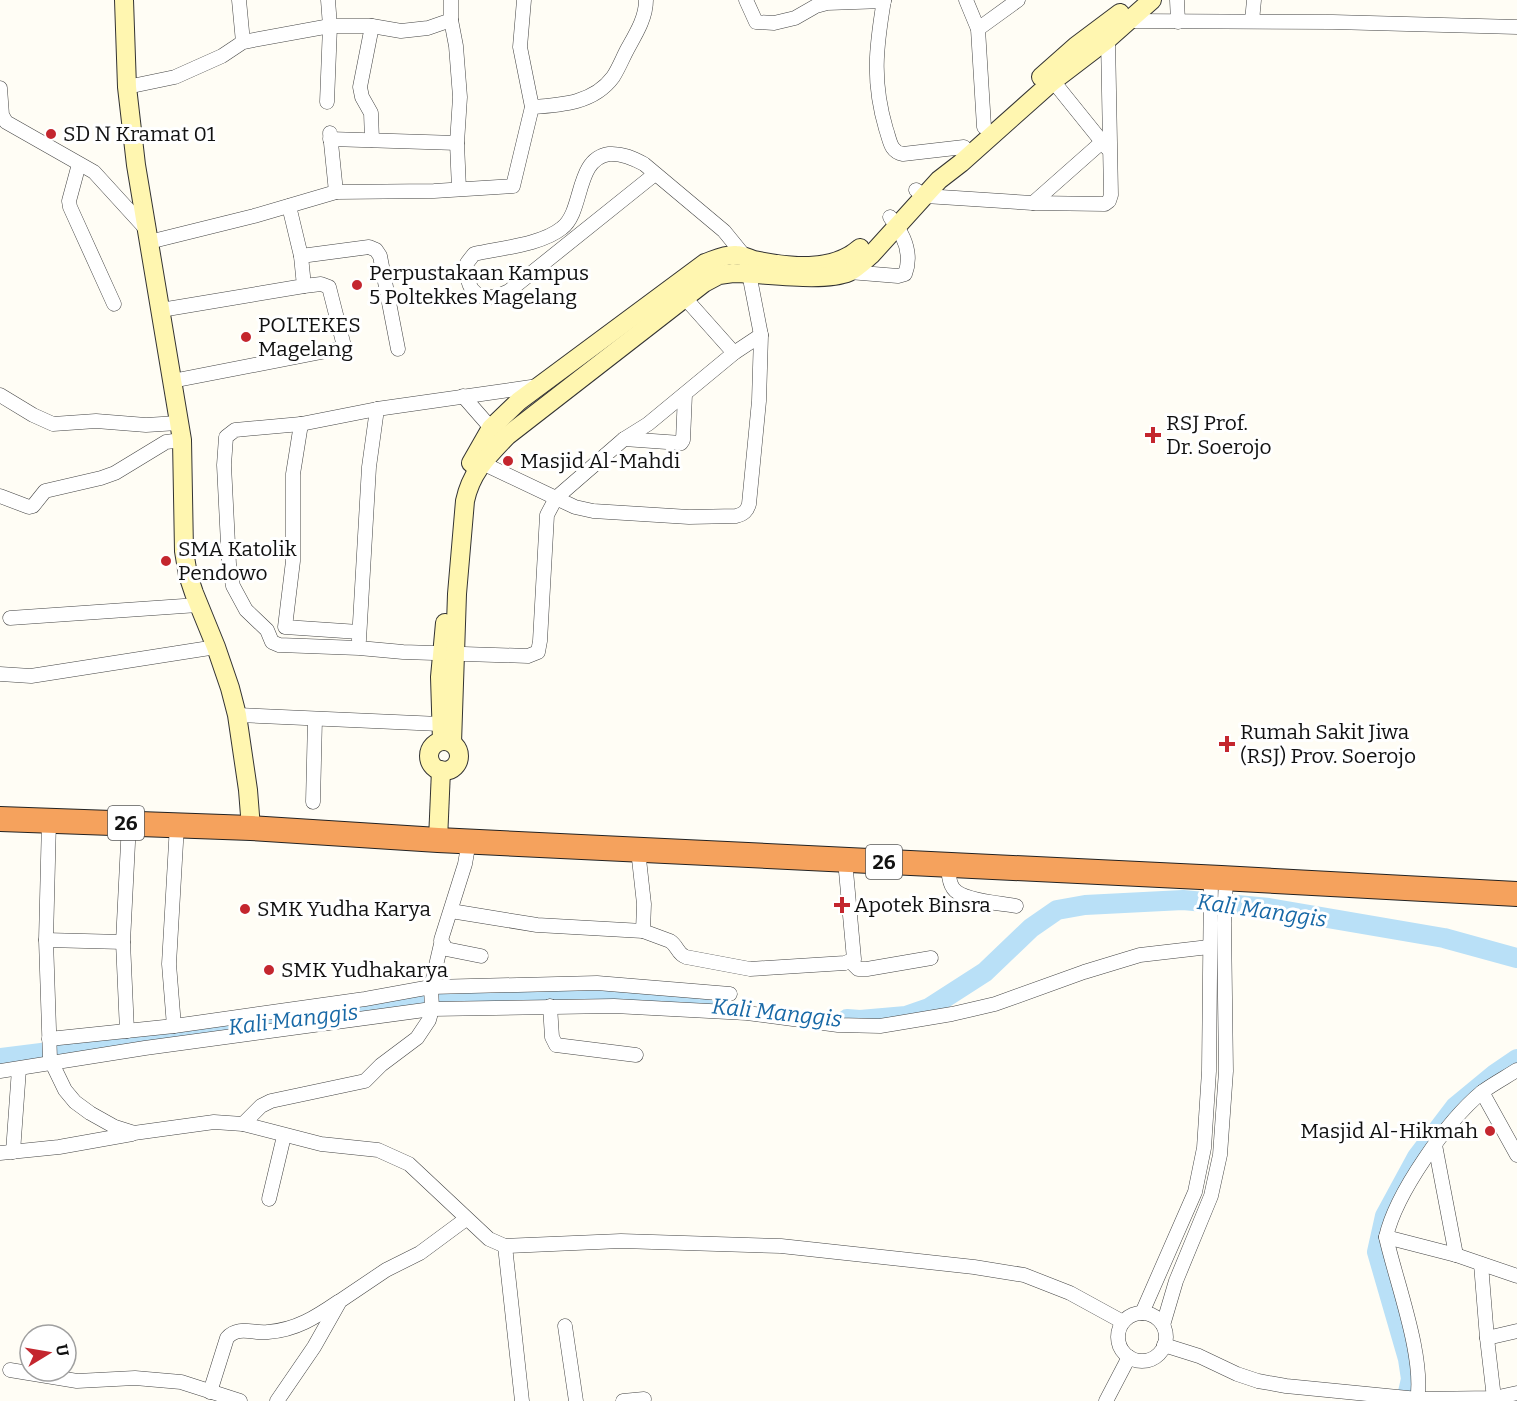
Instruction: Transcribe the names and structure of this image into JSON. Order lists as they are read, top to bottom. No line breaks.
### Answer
{"streets":{"highway":["26"]},"water":["Kali Manggis"],"places":{"other":["SD N Kramat 01","Perpustakaan Kampus 5 Poltekkes Magelang","POLTEKES Magelang","Masjid Al-Mahdi","SMA Katolik Pendowo","SMK Yudha Karya","SMK Yudhakarya","Masjid Al-Hikmah"],"health":["RSJ Prof. Dr. Soerojo","Rumah Sakit Jiwa (RSJ) Prov. Soerojo","Apotek Binsra"]},"north":"right"}
